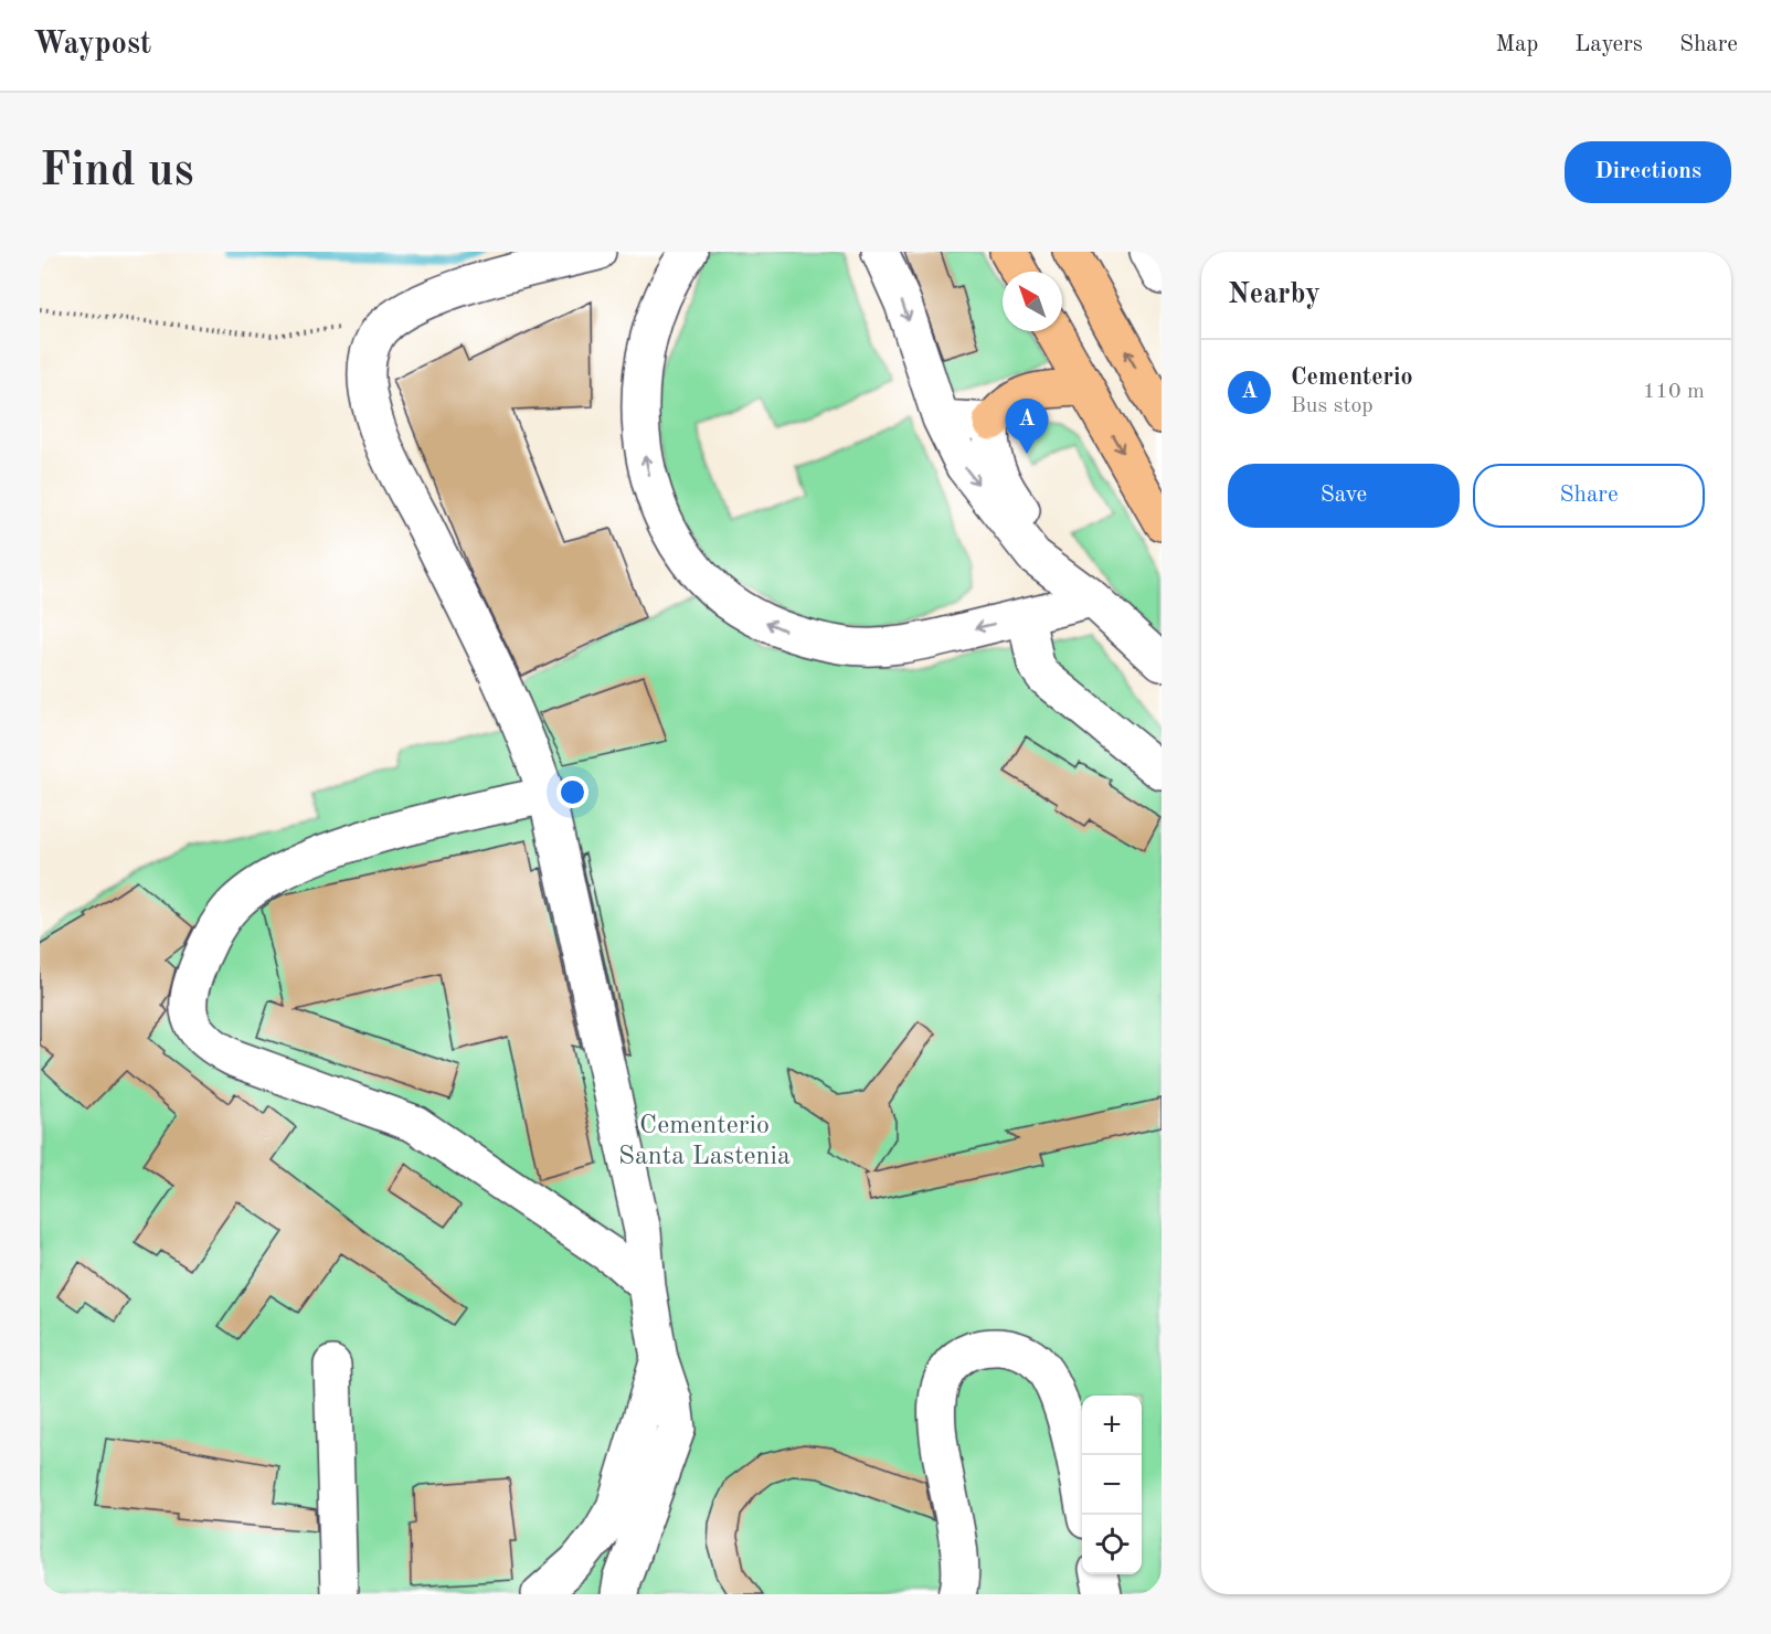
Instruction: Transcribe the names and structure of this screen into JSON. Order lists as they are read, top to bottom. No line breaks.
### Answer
{"parks":["Cementerio Santa Lastenia"],"north":"top left","page":{"header":"Waypost","nav":["Map","Layers","Share"],"buttons":["Directions",["Save","Share"]],"title":"Find us","heading":"Nearby","list":[{"mark":"A","name":"Cementerio","note":"Bus stop","value":"110 m"}],"pins":"A","map_buttons":["+","−"]}}
